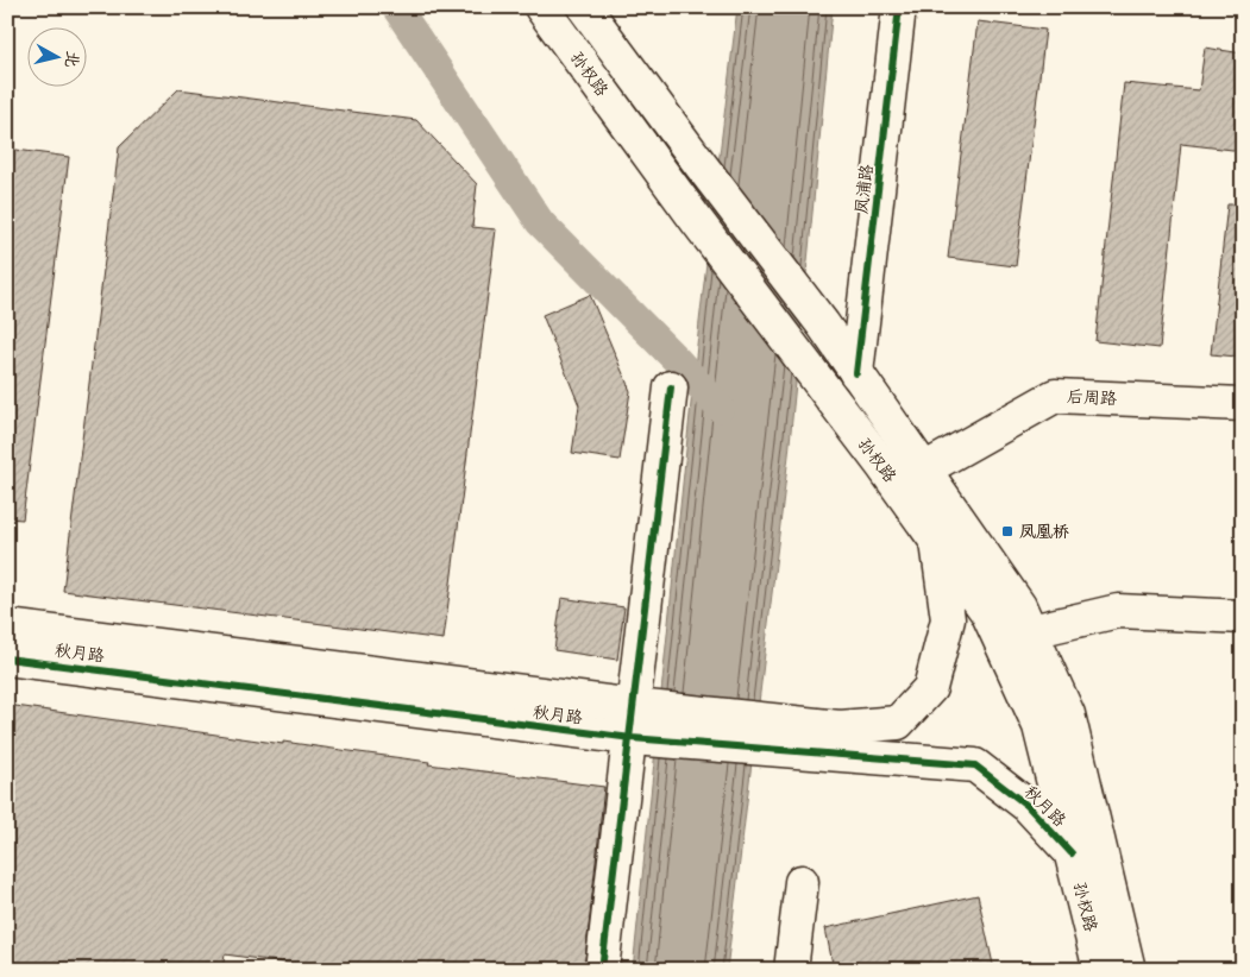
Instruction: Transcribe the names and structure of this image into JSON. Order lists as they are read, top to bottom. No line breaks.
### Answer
{"streets":{"street":["孙权路","凤浦路","后周路","秋月路"]},"crossings":[["孙权路","凤浦路"],["孙权路","后周路"],["孙权路","秋月路"]],"places":{"transit":["凤凰桥"]},"north":"right"}
